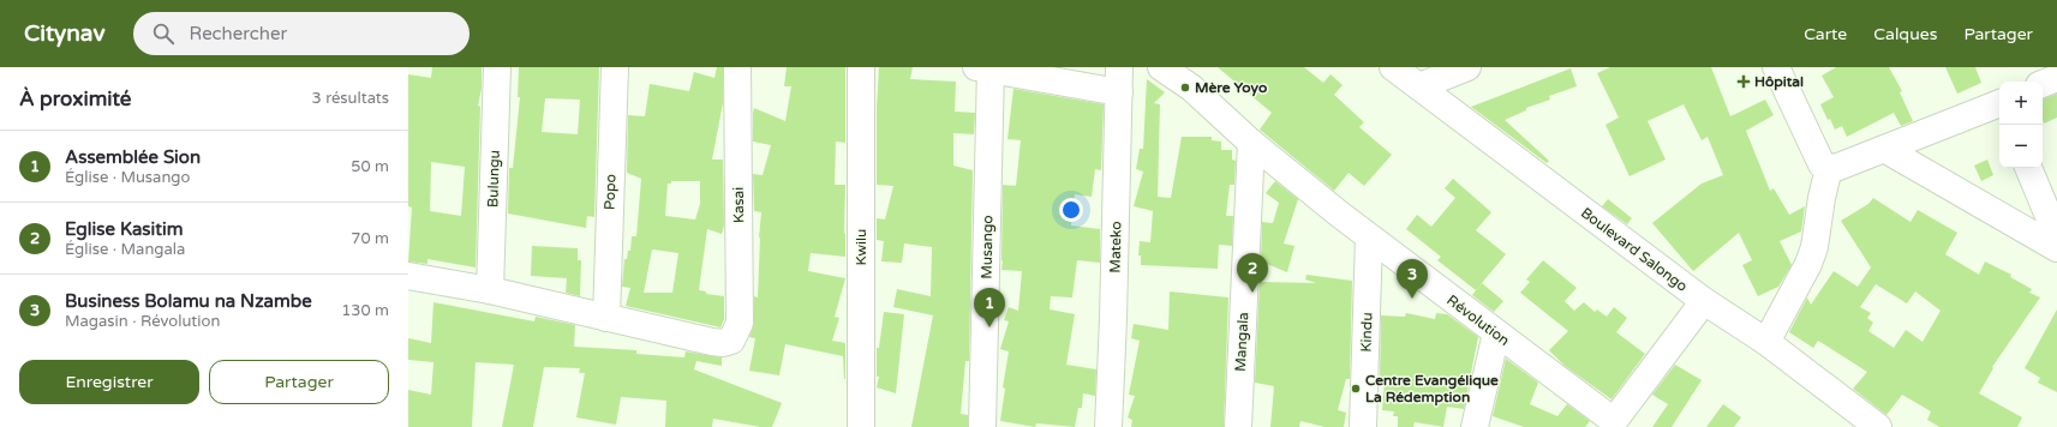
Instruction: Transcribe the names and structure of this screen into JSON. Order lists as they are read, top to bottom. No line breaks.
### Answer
{"streets":{"street":["Bulungu","Popo","Kasai","Kwilu","Musango","Mateko","Boulevard Salongo","Révolution","Kindu","Mangala"]},"crossings":[["Popo","Kasai"],["Boulevard Salongo","Révolution"],["Révolution","Kindu"],["Révolution","Mangala"]],"places":{"health":["Hôpital"],"other":["Mère Yoyo","Centre Evangélique La Rédemption"]},"page":{"header":"Citynav","search":"Rechercher","nav":["Carte","Calques","Partager"],"heading":["À proximité","3 résultats"],"map_buttons":["+","−"],"list":[{"mark":"1","name":"Assemblée Sion","note":"Église · Musango","value":"50 m"},{"mark":"2","name":"Eglise Kasitim","note":"Église · Mangala","value":"70 m"},{"mark":"3","name":"Business Bolamu na Nzambe","note":"Magasin · Révolution","value":"130 m"}],"pins":["2","3","1"],"buttons":["Enregistrer","Partager"]}}
